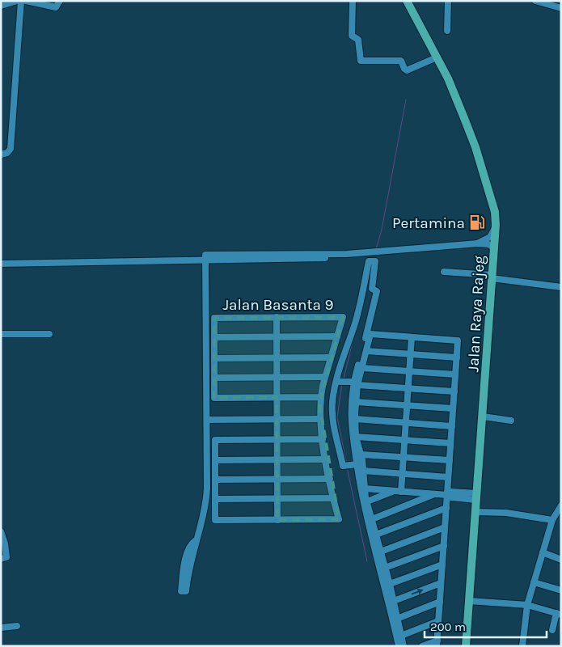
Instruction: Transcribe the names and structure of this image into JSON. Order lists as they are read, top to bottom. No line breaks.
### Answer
{"streets":{"main road":["Jalan Raya Rajeg"],"street":["Jalan Basanta 9"]},"places":{"fuel station":["Pertamina"]},"scale_bar":"200 m"}
